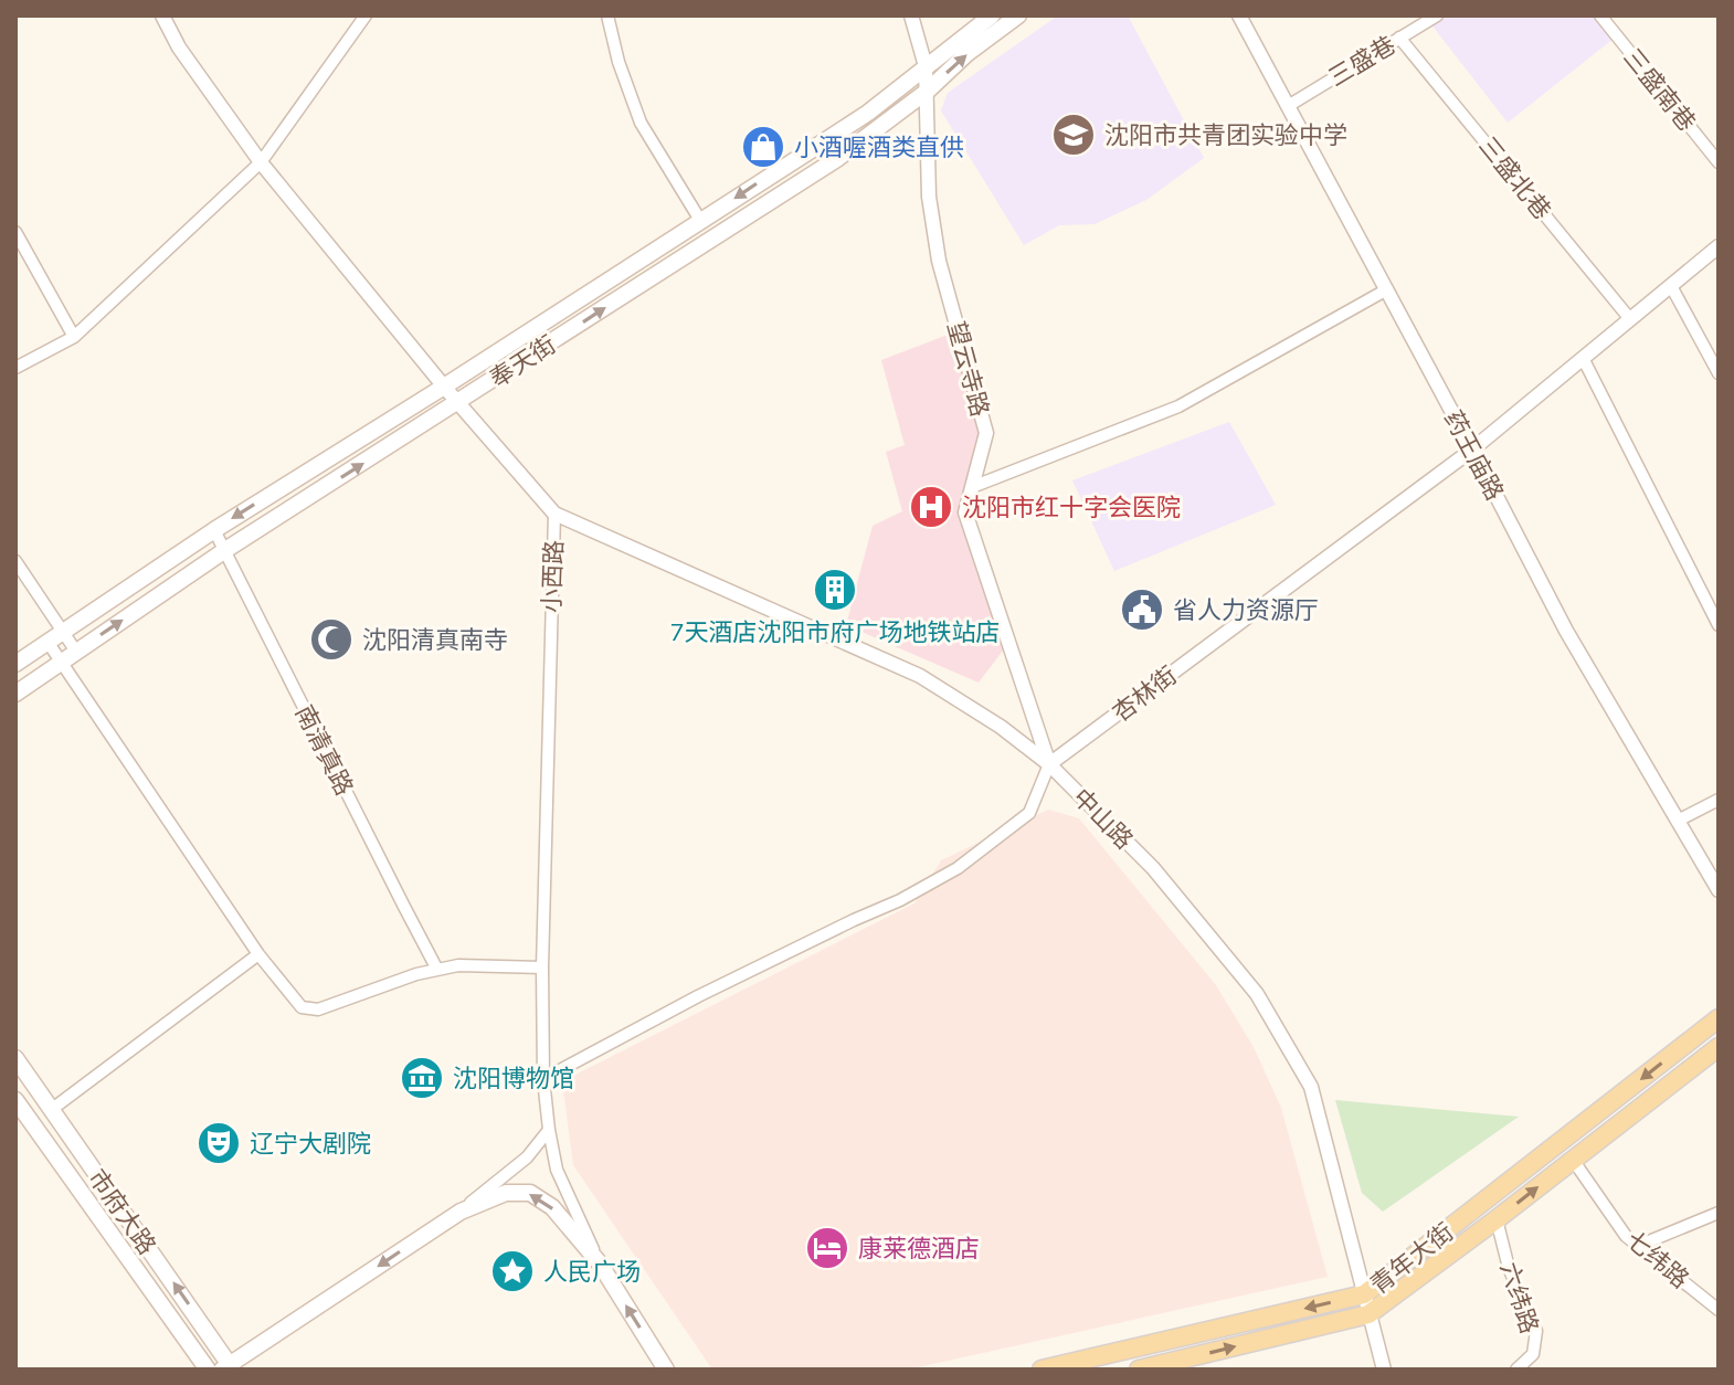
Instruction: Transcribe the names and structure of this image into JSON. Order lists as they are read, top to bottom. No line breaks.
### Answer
{"streets":{"main road":["奉天街","市府大路","青年大街"],"street":["三盛巷","三盛南巷","三盛北巷","望云寺路","药王庙路","小西路","杏林街","南清真路","中山路","七纬路","六纬路"]},"crossings":[["三盛巷","三盛北巷"],["三盛巷","药王庙路"],["三盛北巷","杏林街"],["奉天街","望云寺路"],["奉天街","小西路"],["奉天街","南清真路"],["望云寺路","杏林街"],["望云寺路","中山路"],["药王庙路","杏林街"],["小西路","中山路"],["杏林街","中山路"],["中山路","青年大街"],["青年大街","七纬路"],["青年大街","六纬路"]],"places":{"school or university":["沈阳市共青团实验中学"],"shop":["小酒喔酒类直供"],"hospital":["沈阳市红十字会医院"],"building":["7天酒店沈阳市府广场地铁站店"],"public building":["省人力资源厅"],"mosque":["沈阳清真南寺"],"museum":["沈阳博物馆"],"theatre":["辽宁大剧院"],"hotel":["康莱德酒店"],"place":["人民广场"]}}
